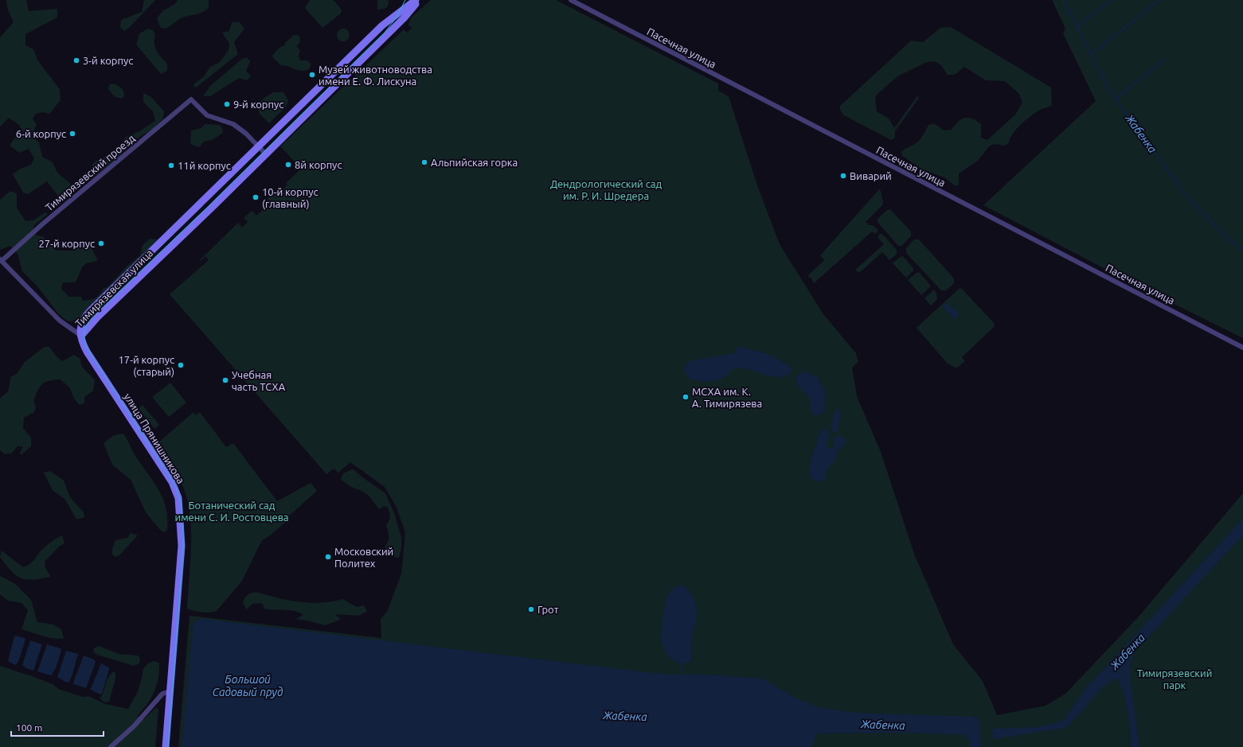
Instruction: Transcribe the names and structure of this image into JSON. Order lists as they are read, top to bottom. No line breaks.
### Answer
{"streets":{"main road":["Тимирязевская улица","улица Прянишникова"],"street":["Пасечная улица","Тимирязевский проезд"]},"crossings":[["Тимирязевский проезд","Тимирязевская улица"],["Тимирязевская улица","улица Прянишникова"]],"water":["Жабенка","Большой Садовый пруд"],"parks":["Дендрологический сад им. Р. И. Шредера","Ботанический сад имени С. И. Ростовцева","Тимирязевский парк"],"places":["3-й корпус","Музей животноводства имени Е. Ф. Лискуна","9-й корпус","6-й корпус","Альпийская горка","8й корпус","11й корпус","Виварий","10-й корпус (главный)","27-й корпус","17-й корпус (старый)","Учебная часть ТСХА","МСХА им. К. А. Тимирязева","Московский Политех","Грот"],"scale_bar":"100 m"}
